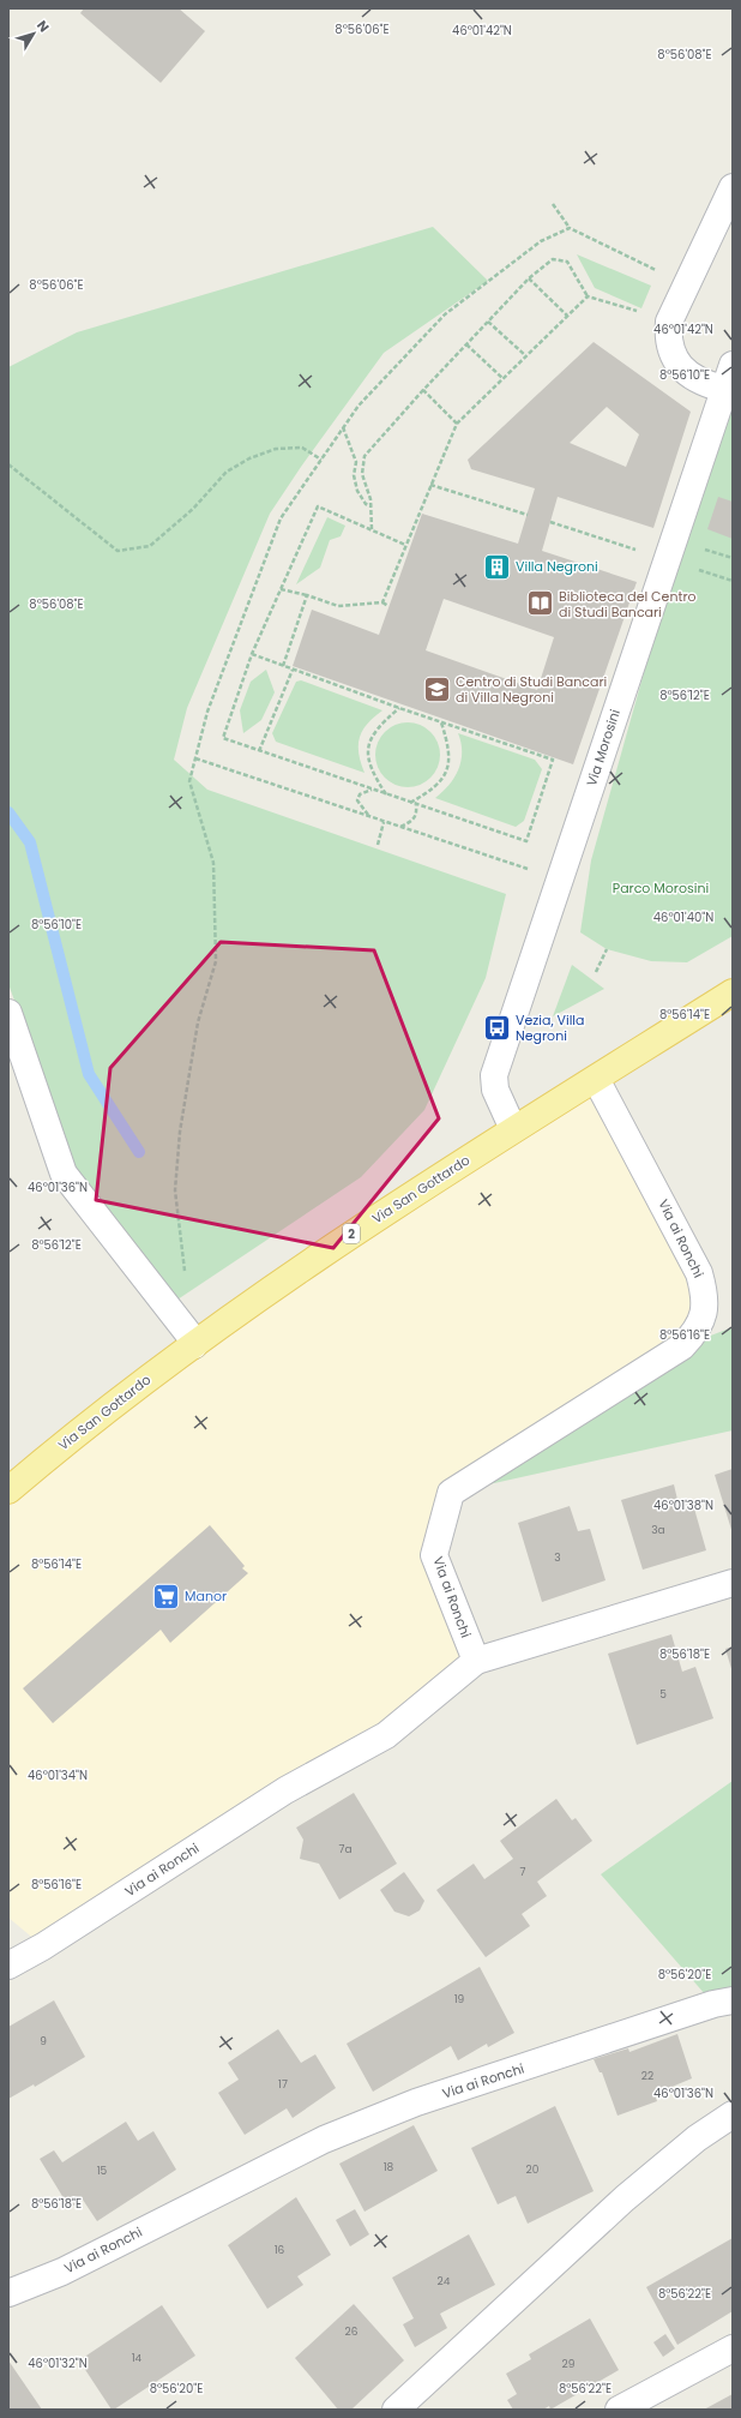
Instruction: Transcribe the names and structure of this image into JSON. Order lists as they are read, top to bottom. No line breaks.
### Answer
{"streets":{"main road":["Via San Gottardo","2"],"street":["Via Morosini","Via ai Ronchi"]},"crossings":[["Via Morosini","Via San Gottardo"],["Via San Gottardo","Via ai Ronchi"]],"parks":["Parco Morosini"],"places":{"building":["Villa Negroni"],"library":["Biblioteca del Centro di Studi Bancari"],"school or university":["Centro di Studi Bancari di Villa Negroni"],"bus stop":["Vezia, Villa Negroni"],"supermarket":["Manor"]},"house_numbers":["3a","3","5","7a","7","19","9","22","17","18","20","15","16","24","26","14","29"],"north":"top right","coordinates":["8°56'06\"E","46°01'42\"N","8°56'08\"E","8°56'10\"E","8°56'12\"E","46°01'40\"N","8°56'14\"E","46°01'36\"N","8°56'16\"E","46°01'38\"N","8°56'18\"E","46°01'34\"N","8°56'20\"E","8°56'22\"E","46°01'32\"N"]}
